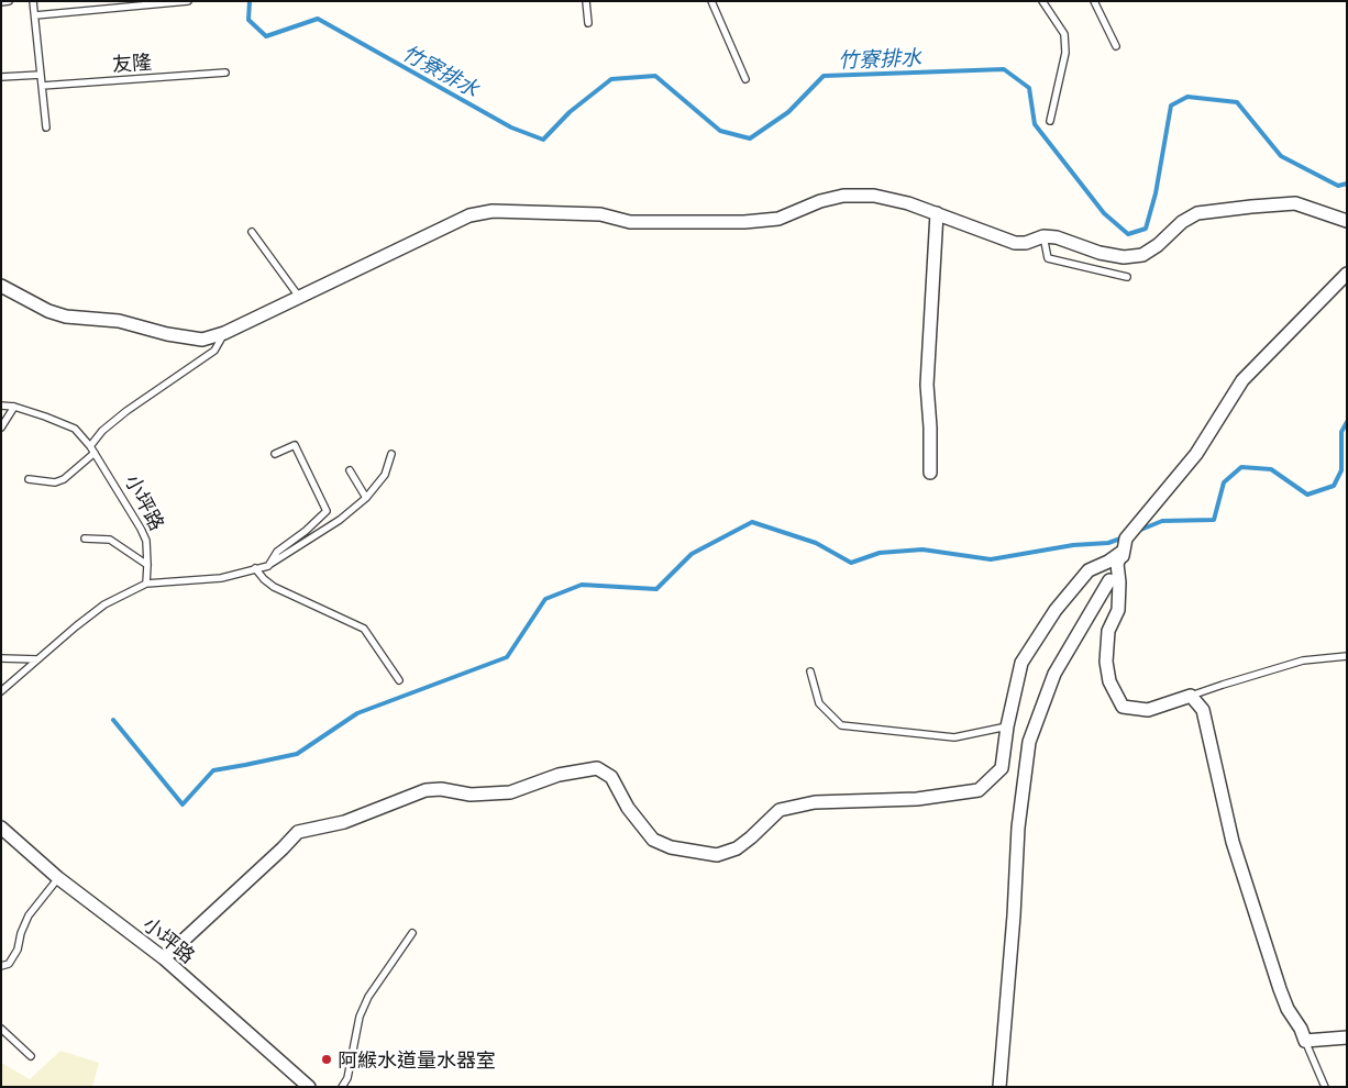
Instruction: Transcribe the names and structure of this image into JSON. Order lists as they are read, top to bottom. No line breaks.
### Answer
{"streets":{"street":["小坪路"],"lane":["友隆"]},"water":["竹寮排水"],"places":["阿緱水道量水器室"]}
